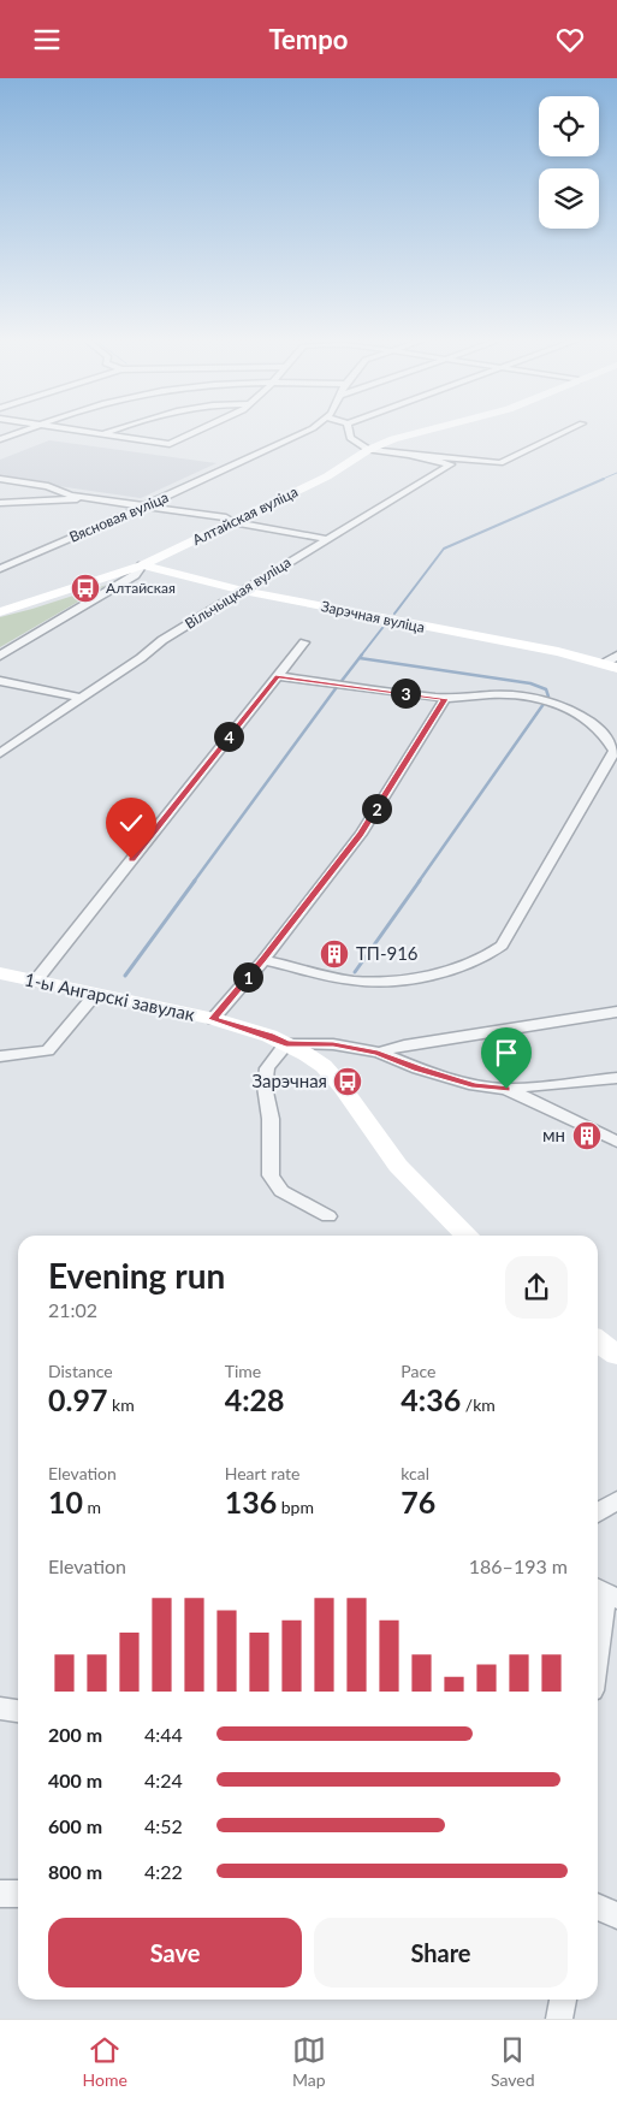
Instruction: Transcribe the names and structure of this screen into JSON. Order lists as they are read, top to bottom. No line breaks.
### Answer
{"streets":{"main road":["Алтайская вуліца","Зарэчная вуліца","1-ы Ангарскі завулак"],"street":["Вясновая вуліца","Вільчыцкая вуліца"]},"crossings":[["Алтайская вуліца","Зарэчная вуліца"],["Вільчыцкая вуліца","Зарэчная вуліца"]],"places":{"bus stop":["Алтайская","Зарэчная"],"building":["ТП-916","мн"]},"page":{"header":"Tempo","pins":["3","4","2","1"],"heading":["Evening run","21:02"],"stats":[["Distance","0.97 km"],["Time","4:28"],["Pace","4:36 /km"],["Elevation","10 m"],["Heart rate","136 bpm"],["kcal","76"]],"chart":["Elevation","186–193 m"],"list":[{"name":"200 m","note":"4:44"},{"name":"400 m","note":"4:24"},{"name":"600 m","note":"4:52"},{"name":"800 m","note":"4:22"}],"buttons":["Save","Share"],"tabs":["Home","Map","Saved"]}}
